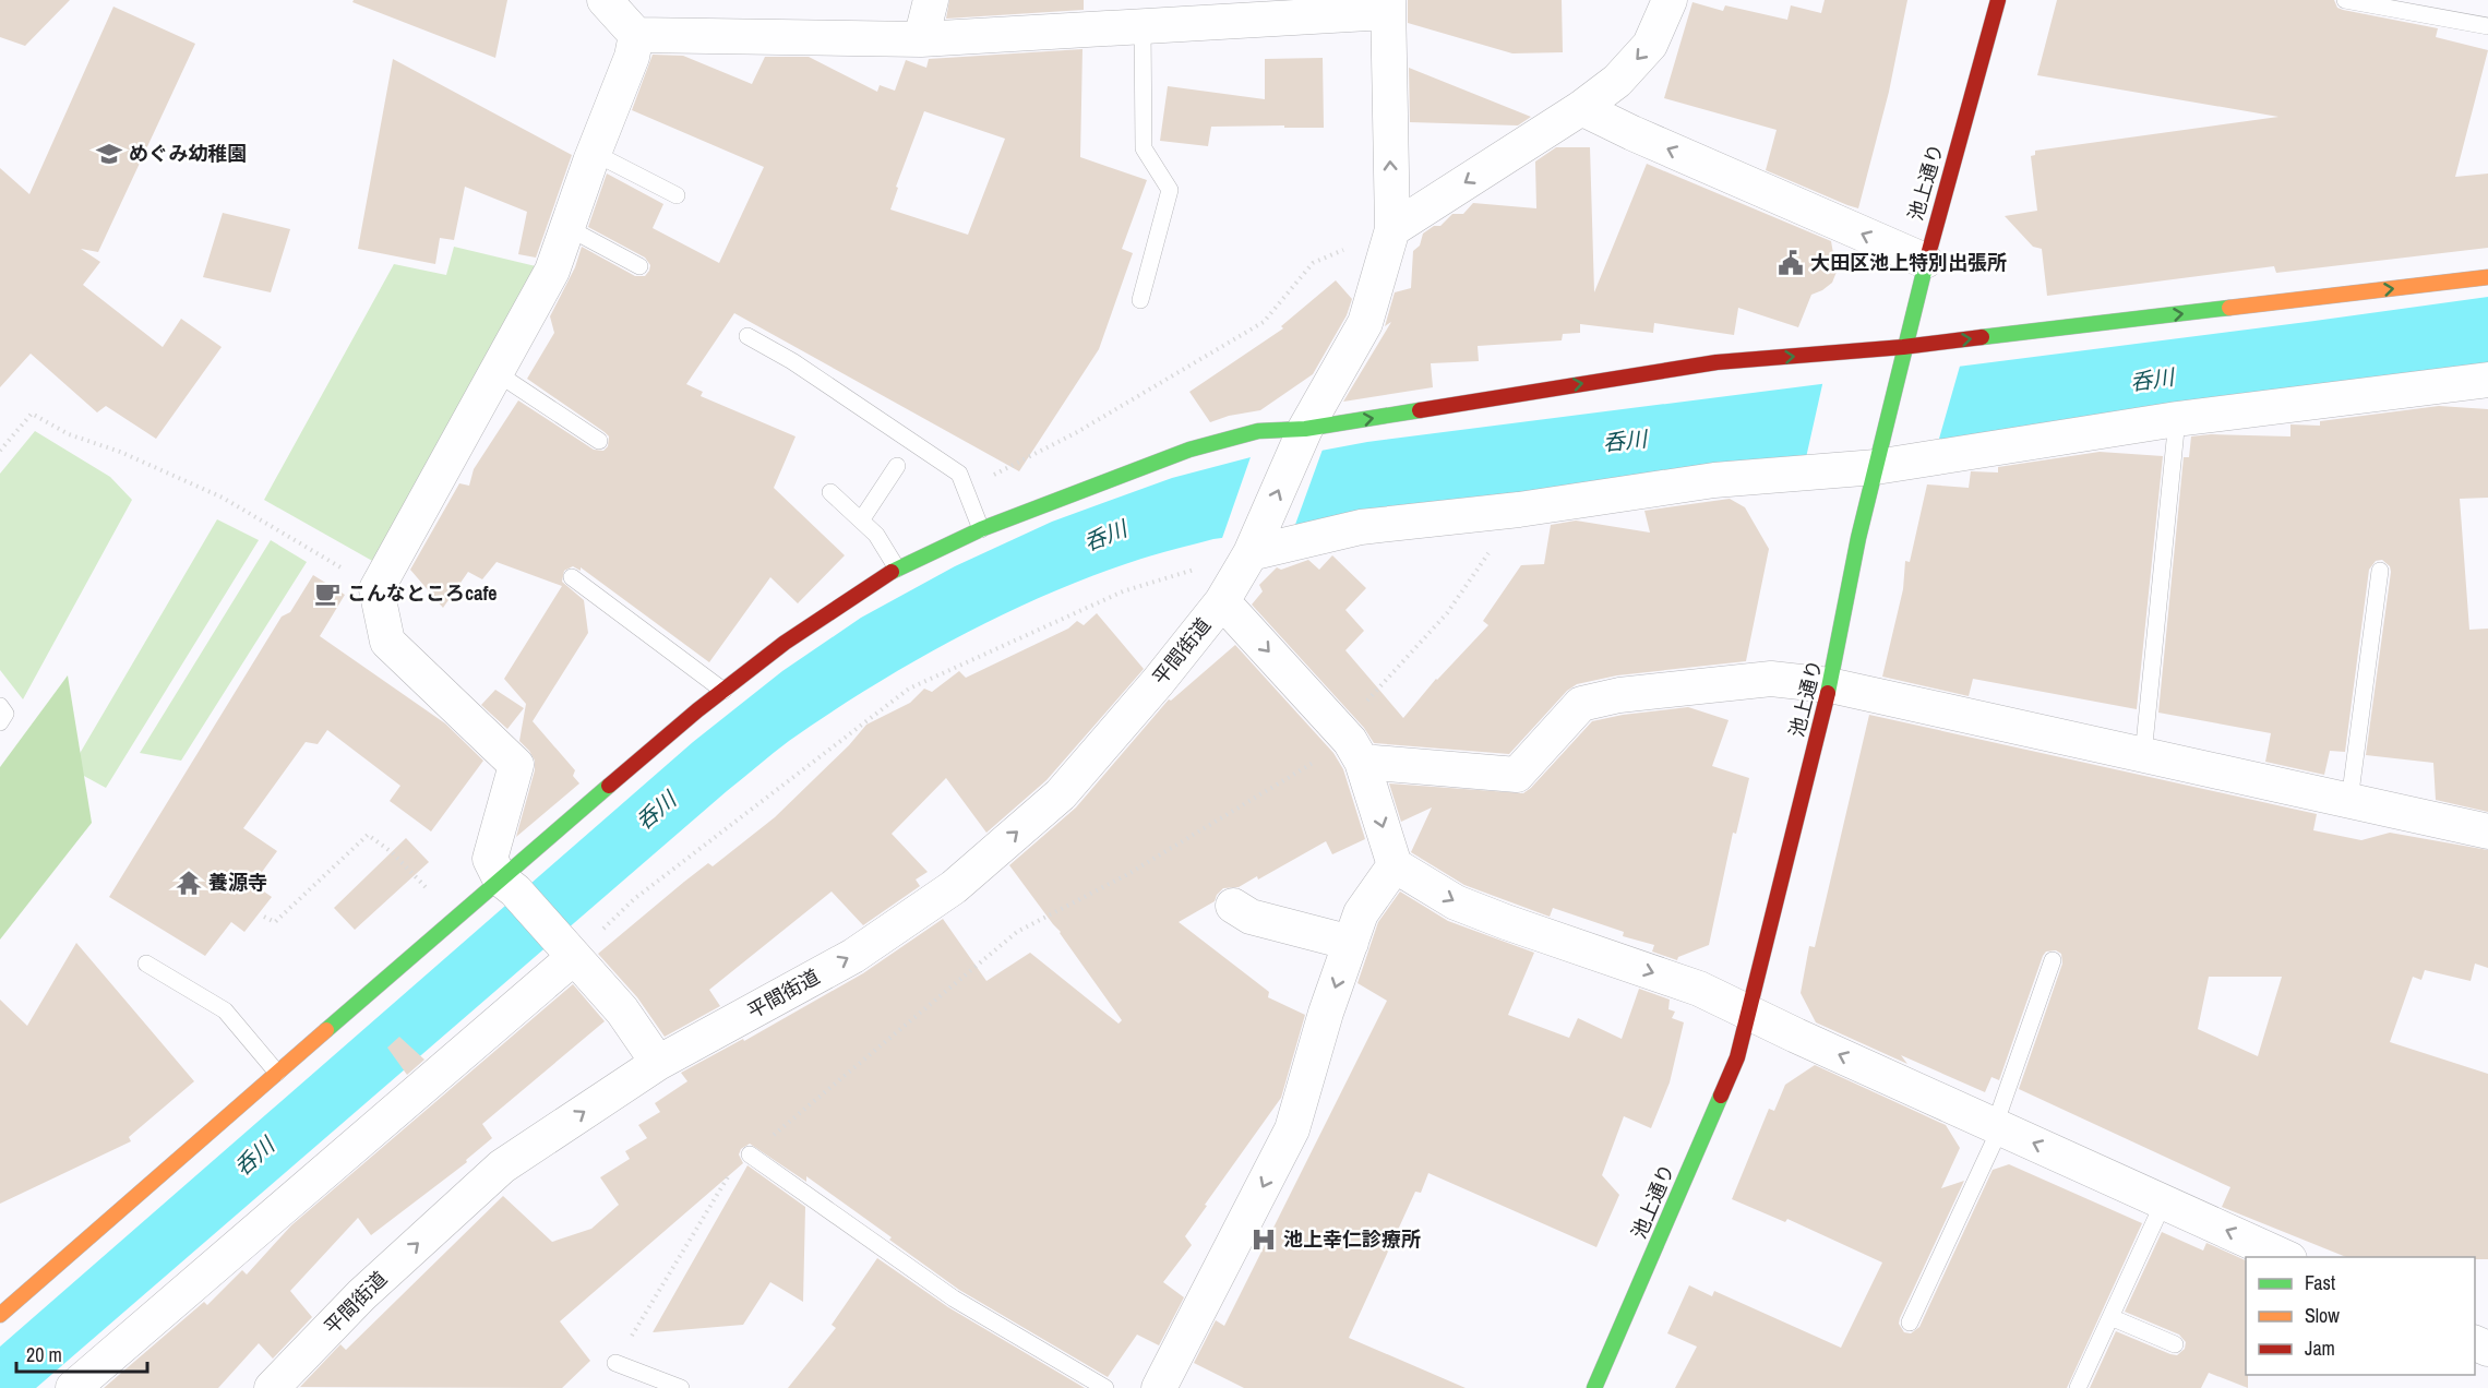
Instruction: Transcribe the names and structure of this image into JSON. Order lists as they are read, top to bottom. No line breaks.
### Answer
{"streets":{"street":["池上通り","平間街道"]},"water":["呑川"],"places":{"school or university":["めぐみ幼稚園"],"public building":["大田区池上特別出張所"],"cafe":["こんなところcafe"],"temple":["養源寺"],"hospital":["池上幸仁診療所"]},"legend":["Fast","Slow","Jam"],"scale_bar":"20 m"}
